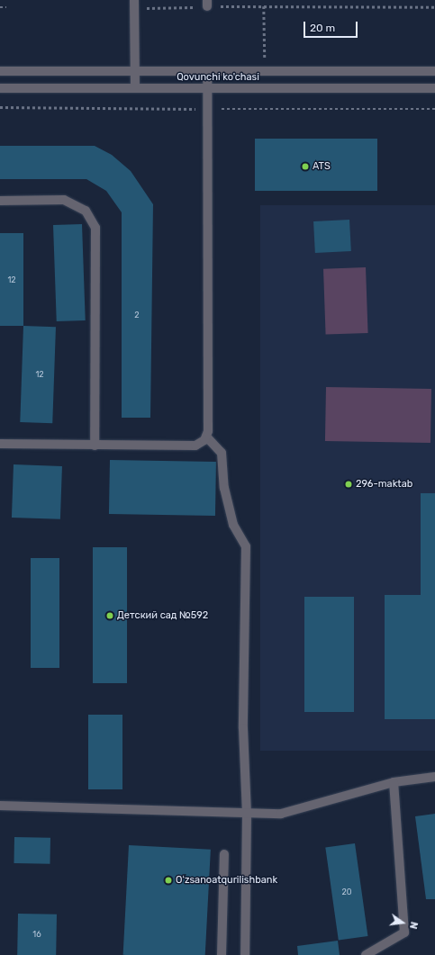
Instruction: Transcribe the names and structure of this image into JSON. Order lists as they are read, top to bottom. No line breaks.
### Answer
{"streets":{"street":["Qovunchi ko'chasi"]},"places":["ATS","296-maktab","Детcкий сад №592","Oʻzsanoatqurilishbank"],"house_numbers":["12","2","12","20","16"],"scale_bar":"20 m","north":"right"}
